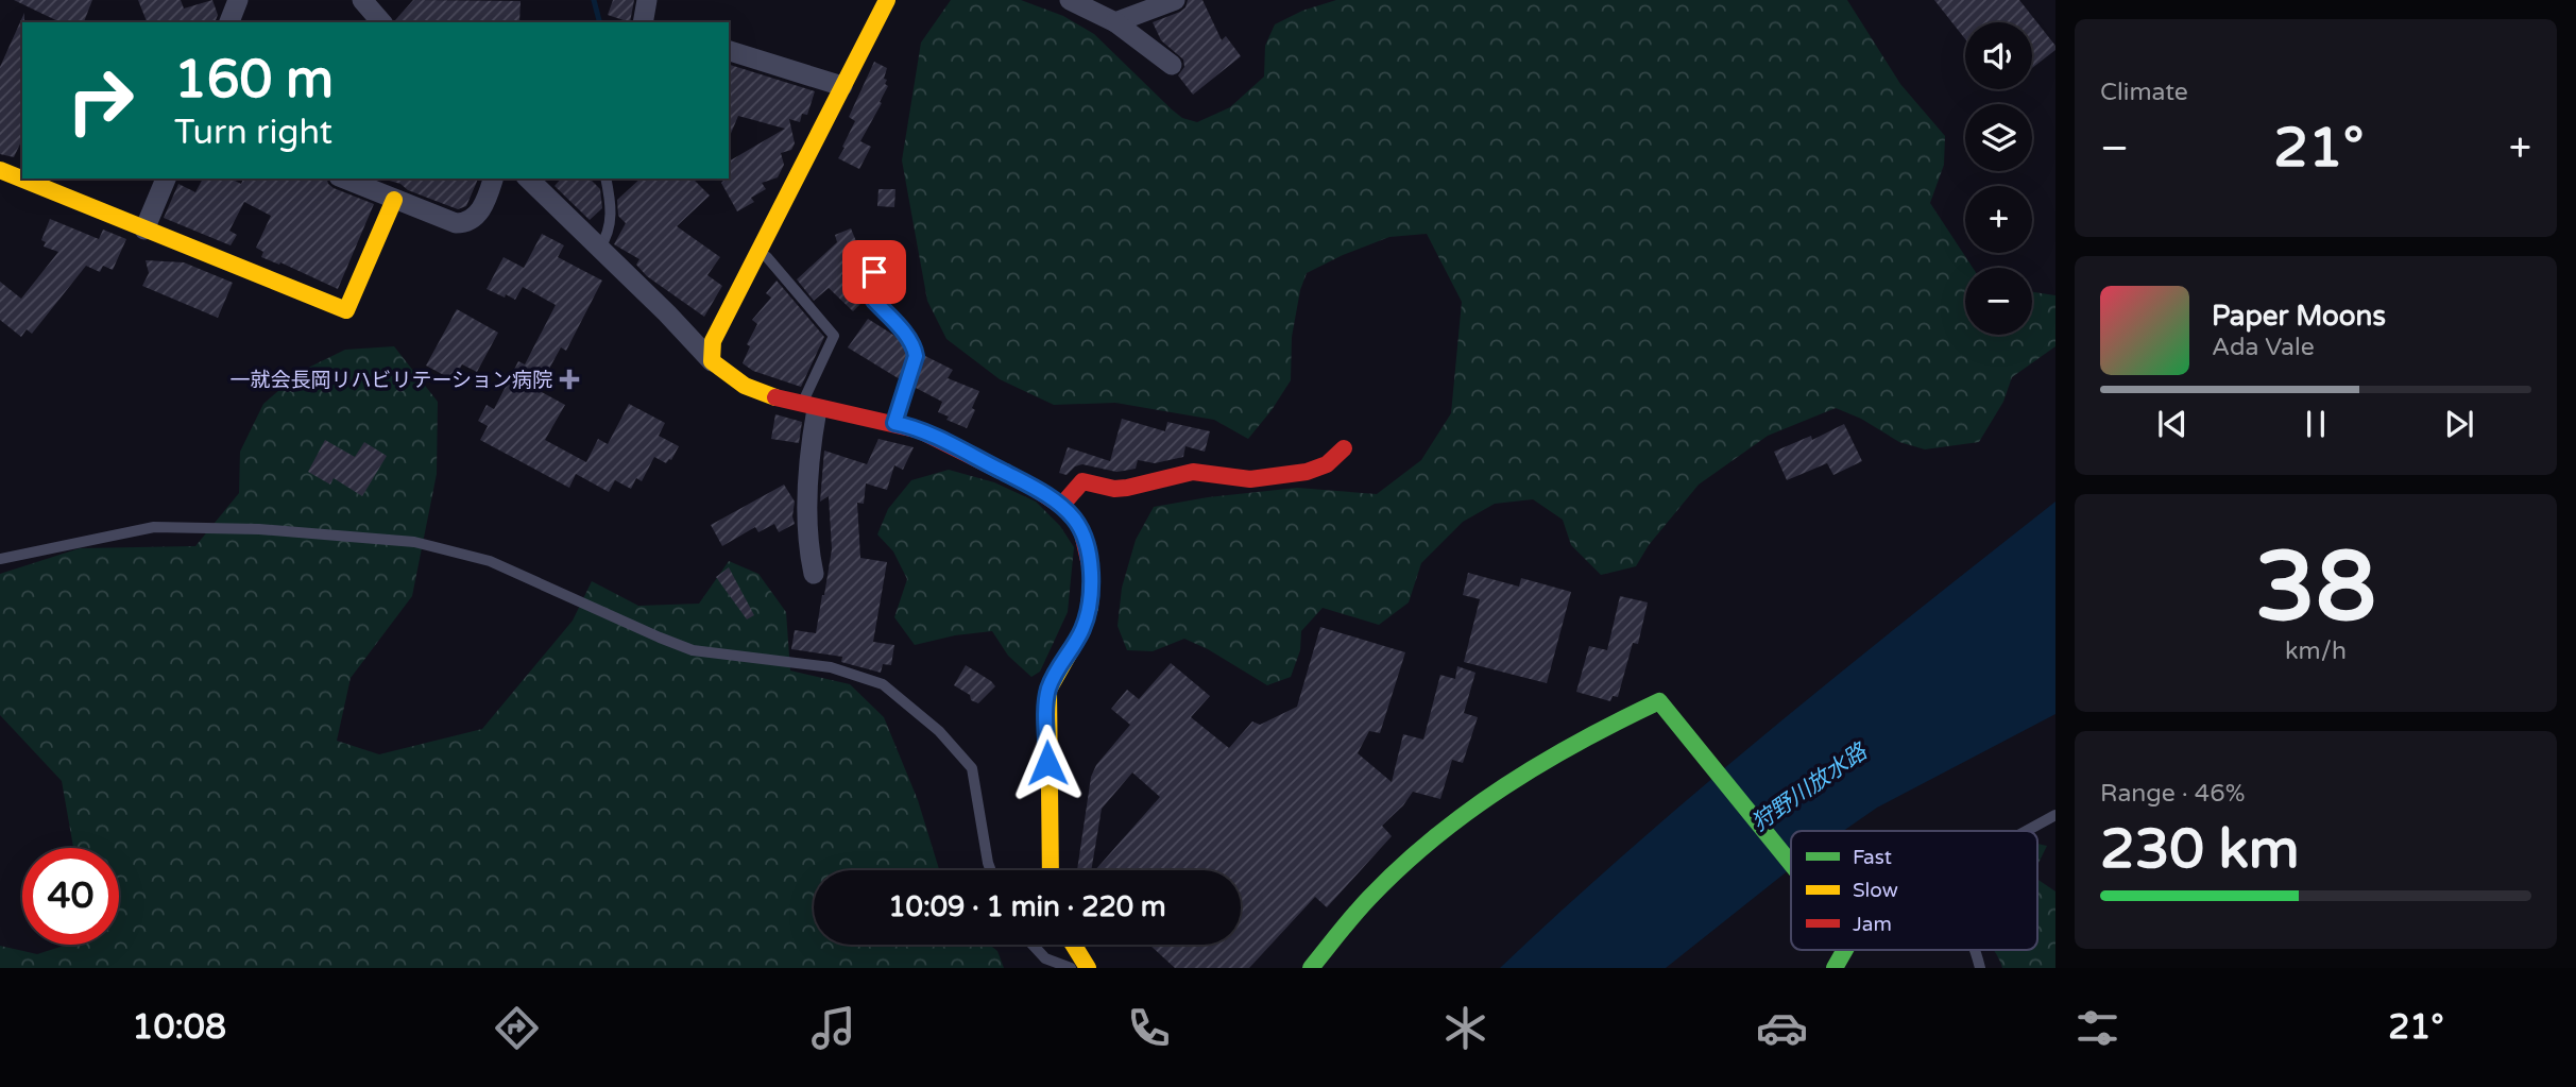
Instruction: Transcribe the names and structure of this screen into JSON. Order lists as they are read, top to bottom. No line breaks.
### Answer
{"water":["狩野川放水路"],"places":{"health":["一就会長岡リハビリテーション病院"]},"legend":["Fast","Slow","Jam"],"page":{"tile":["Climate",["38","km/h"],["Range · 46%","230 km"]],"map_buttons":["+","−"],"turn":["160 m","Turn right"],"heat":["−","21°","+"],"song":["Paper Moons","Ada Vale"],"limit":"40","trip":"10:09 · 1 min · 220 m","tabs":["10:08","21°"]}}
